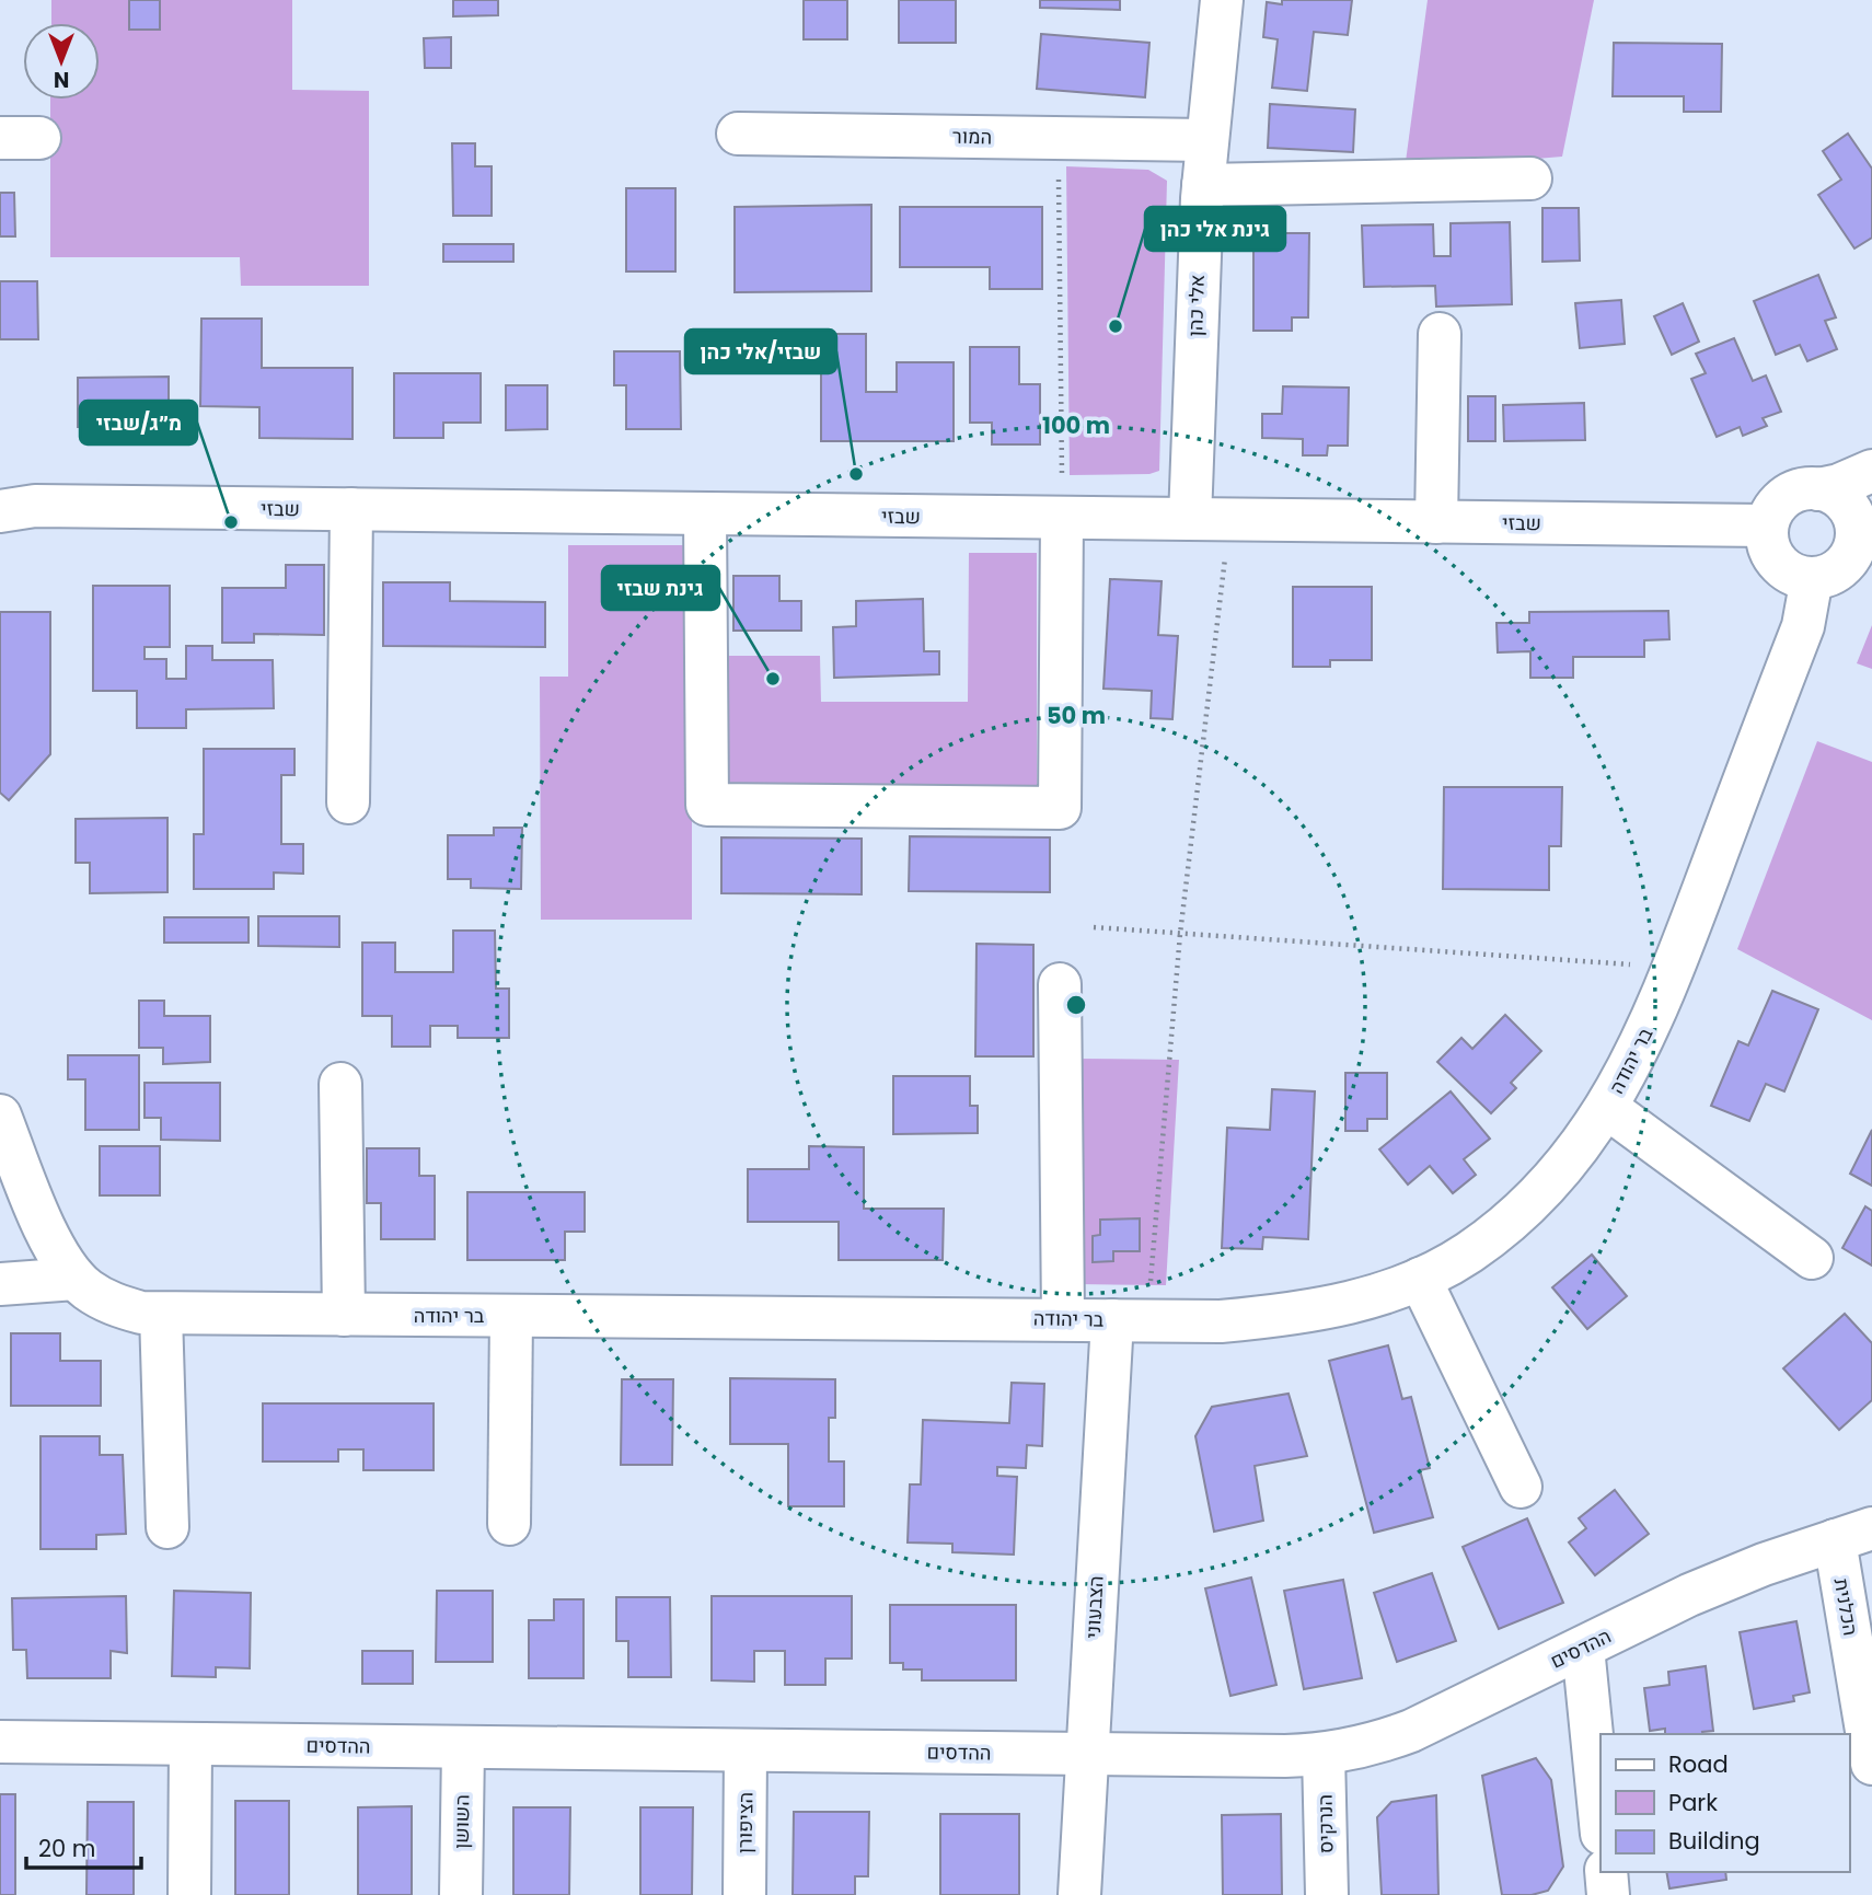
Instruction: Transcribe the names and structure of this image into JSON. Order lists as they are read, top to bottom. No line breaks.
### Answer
{"streets":{"street":["המור","אלי כהן","שבזי","בר יהודה","הצבעוני","הכלנית","ההדסים","השושן","הציפורן","הנרקיס"]},"crossings":[["המור","אלי כהן"],["אלי כהן","שבזי"],["שבזי","בר יהודה"],["בר יהודה","הצבעוני"],["הצבעוני","ההדסים"],["הכלנית","ההדסים"],["ההדסים","השושן"],["ההדסים","הציפורן"],["ההדסים","הנרקיס"]],"places":["גינת אלי כהן","שבזי/אלי כהן","מ״ג/שבזי","גינת שבזי"],"legend":["Road","Park","Building"],"scale_bar":"20 m","north":"bottom","rings":["100 m","50 m"]}
